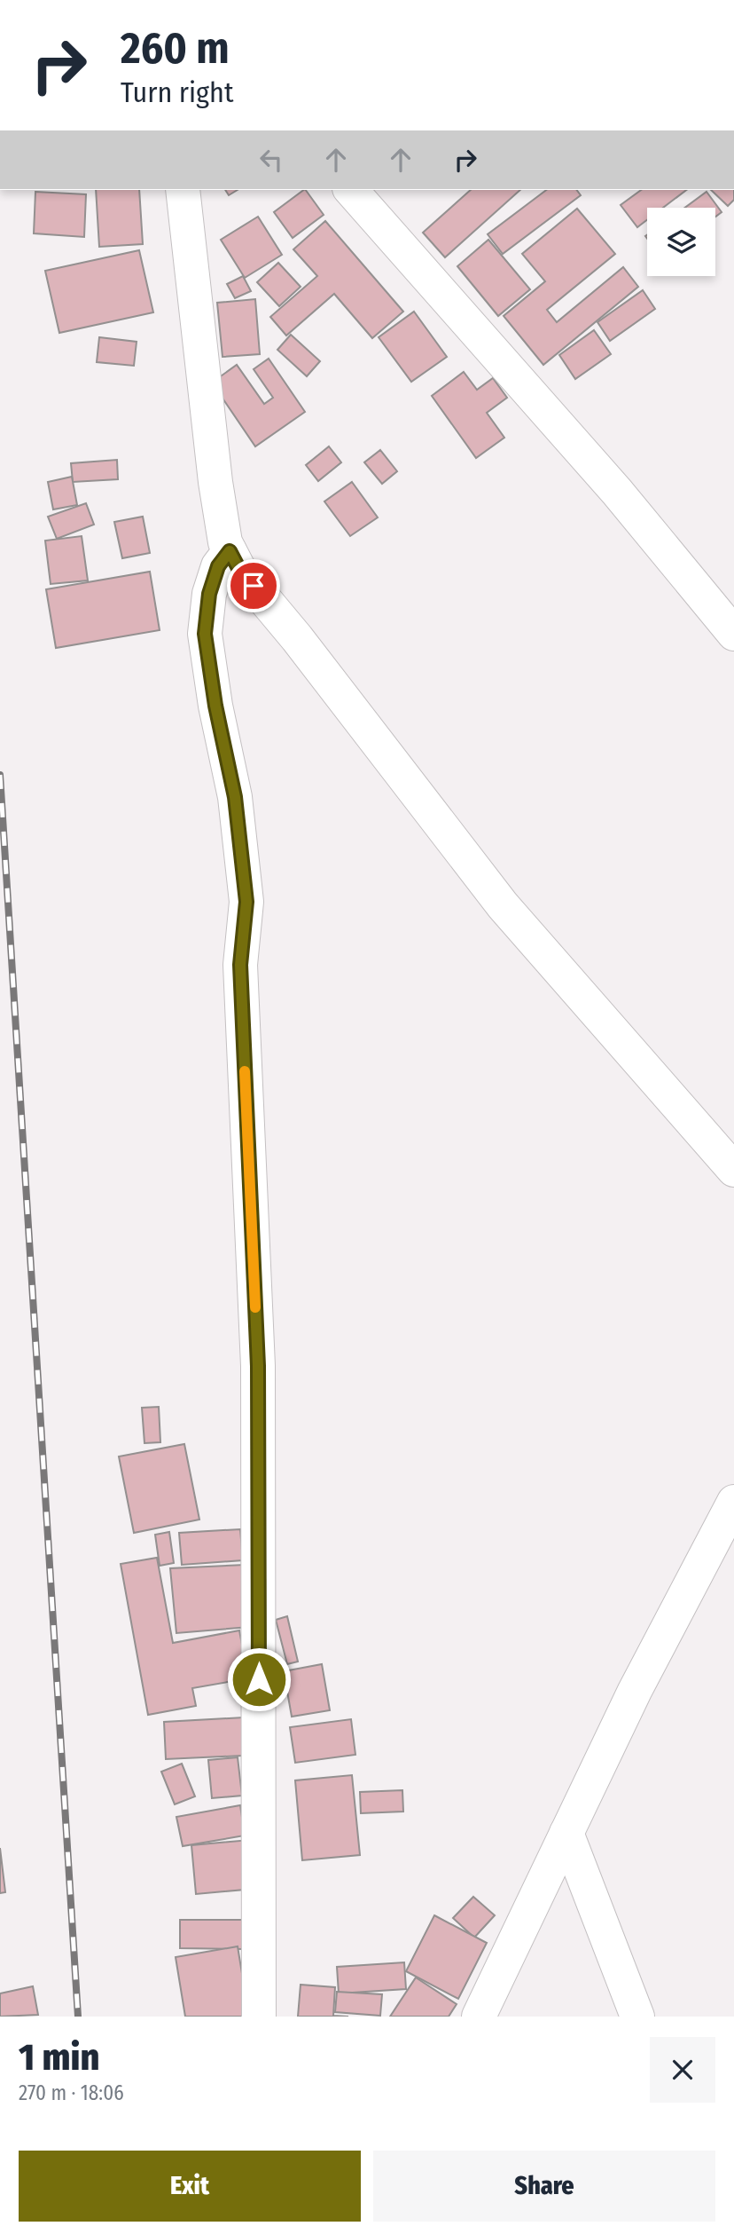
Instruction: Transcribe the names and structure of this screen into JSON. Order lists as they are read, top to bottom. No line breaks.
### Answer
{"page":{"turn":["260 m","Turn right"],"heading":["1 min","270 m · 18:06"],"buttons":["Exit","Share"]}}
